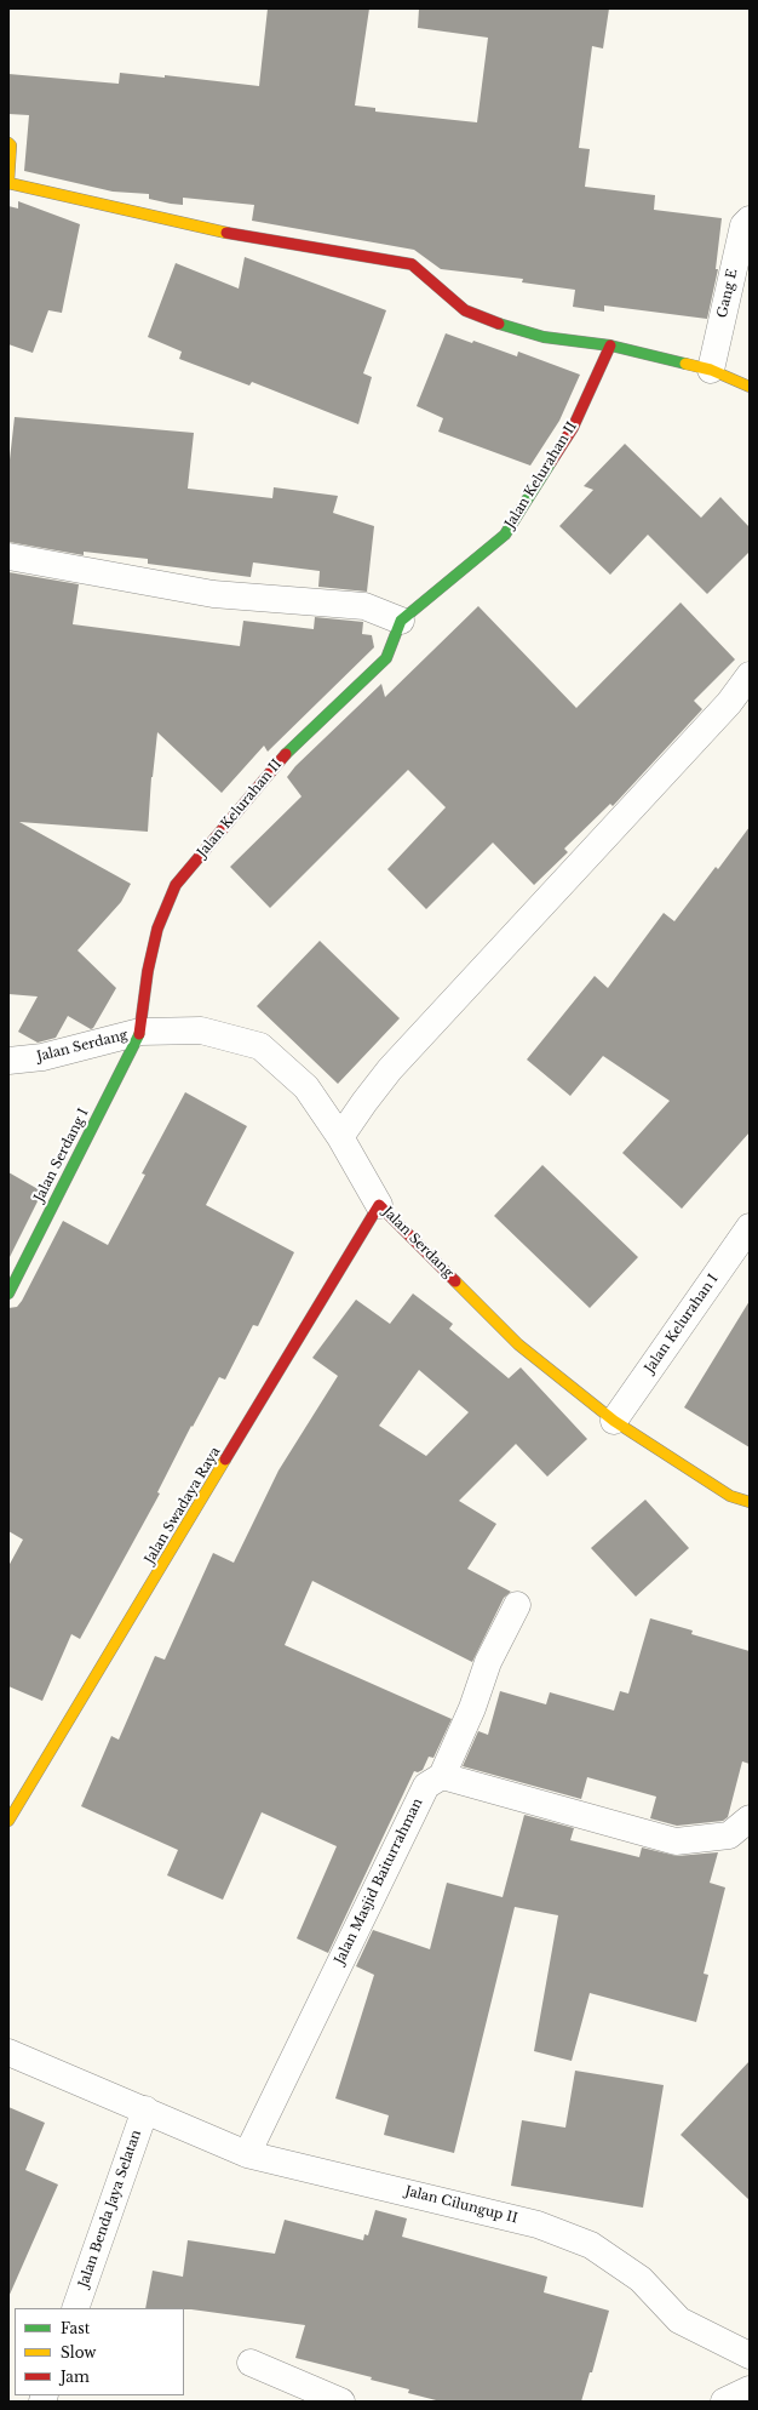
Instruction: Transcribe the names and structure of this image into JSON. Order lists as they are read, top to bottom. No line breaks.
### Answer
{"streets":{"street":["Gang E","Jalan Kelurahan II","Jalan Serdang","Jalan Serdang I","Jalan Kelurahan I","Jalan Swadaya Raya","Jalan Masjid Baiturrahman","Jalan Cilungup II","Jalan Benda Jaya Selatan"]},"crossings":[["Jalan Kelurahan II","Jalan Serdang"],["Jalan Kelurahan II","Jalan Serdang I"],["Jalan Serdang","Jalan Serdang I"],["Jalan Serdang","Jalan Kelurahan I"],["Jalan Serdang","Jalan Swadaya Raya"],["Jalan Masjid Baiturrahman","Jalan Cilungup II"],["Jalan Cilungup II","Jalan Benda Jaya Selatan"]],"legend":["Fast","Slow","Jam"]}
